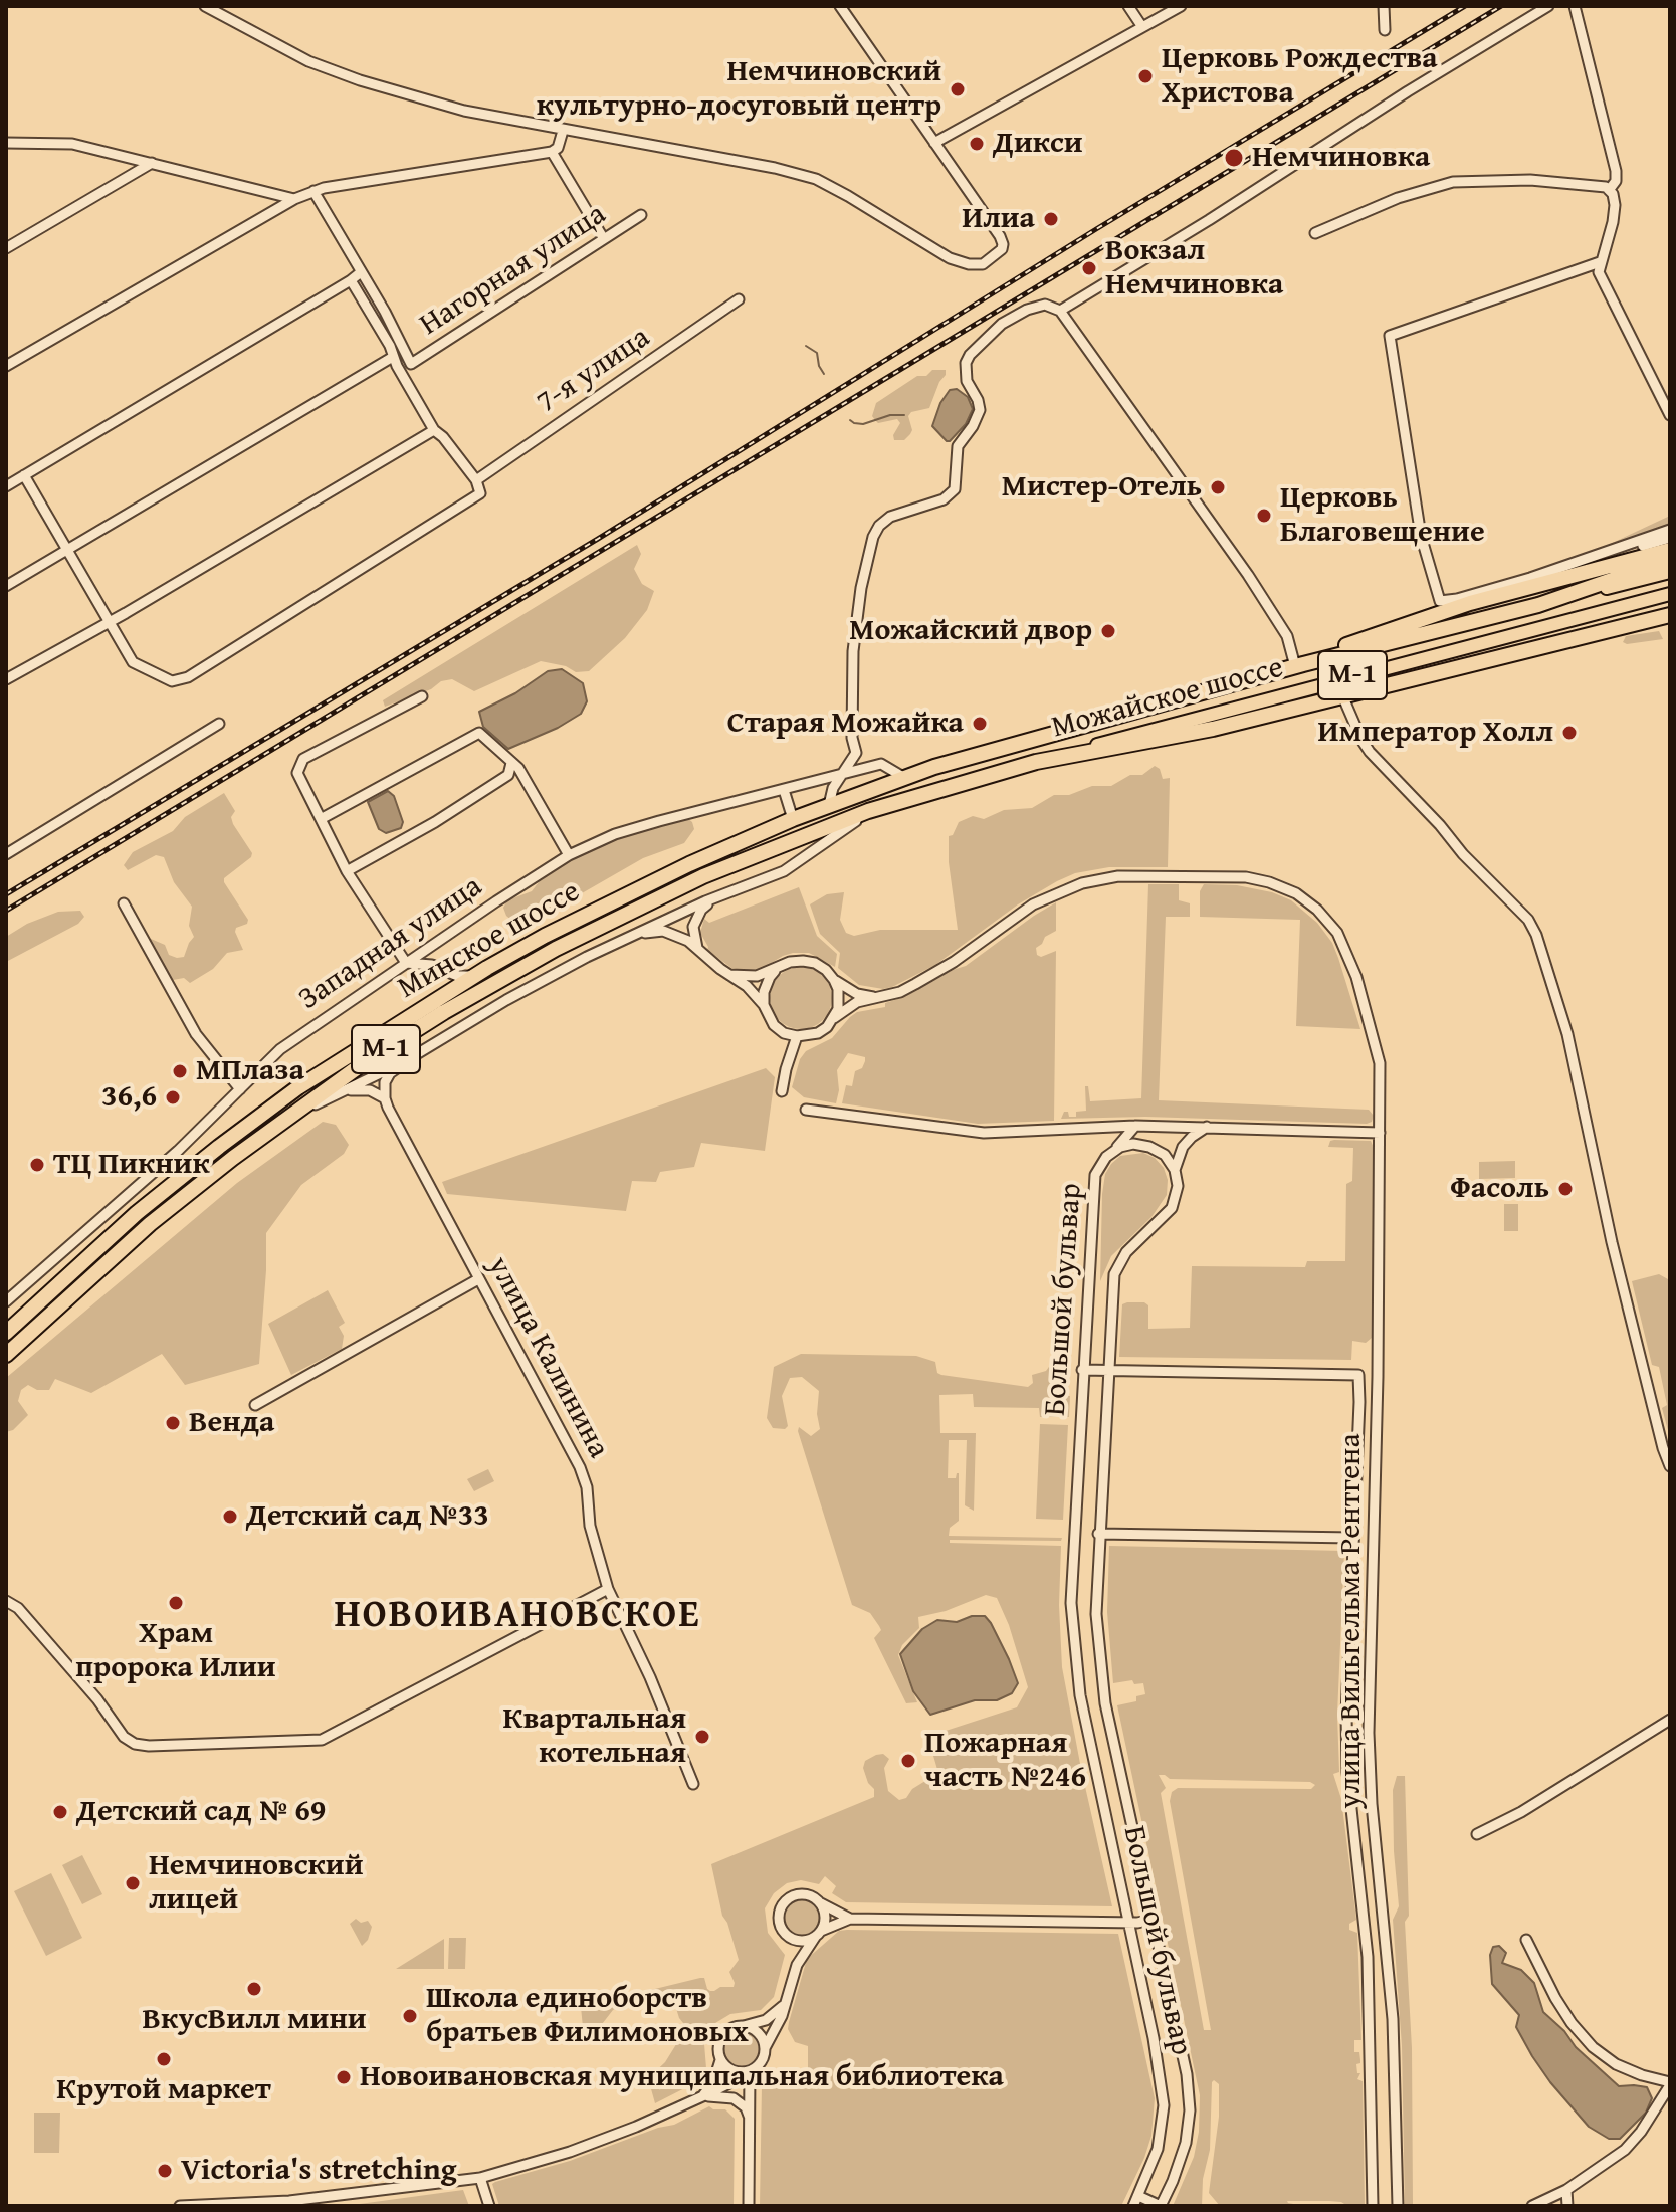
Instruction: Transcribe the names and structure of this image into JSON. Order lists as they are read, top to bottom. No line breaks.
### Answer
{"streets":{"highway":["М-1","Можайское шоссе","Минское шоссе"],"street":["Нагорная улица","7-я улица","Западная улица","Большой бульвар","улица Калинина","улица Вильгельма Рентгена"]},"crossings":[["М-1","Можайское шоссе"],["Можайское шоссе","Минское шоссе"],["Минское шоссе","Западная улица"],["Большой бульвар","улица Вильгельма Рентгена"]],"districts":["НОВОИВАНОВСКОЕ"],"places":["Церковь Рождества Христова","Немчиновский культурно-досуговый центр","Дикси","Немчиновка","Илиа","Вокзал Немчиновка","Мистер-Отель","Церковь Благовещение","Можайский двор","Старая Можайка","Император Холл","МПлаза","36,6","ТЦ Пикник","Фасоль","Венда","Детский сад №33","Храм пророка Илии","Квартальная котельная","Пожарная часть №246","Детский сад № 69","Немчиновский лицей","ВкусВилл мини","Школа единоборств братьев Филимоновых","Крутой маркет","Новоивановская муниципальная библиотека","Victoria's stretching"]}
